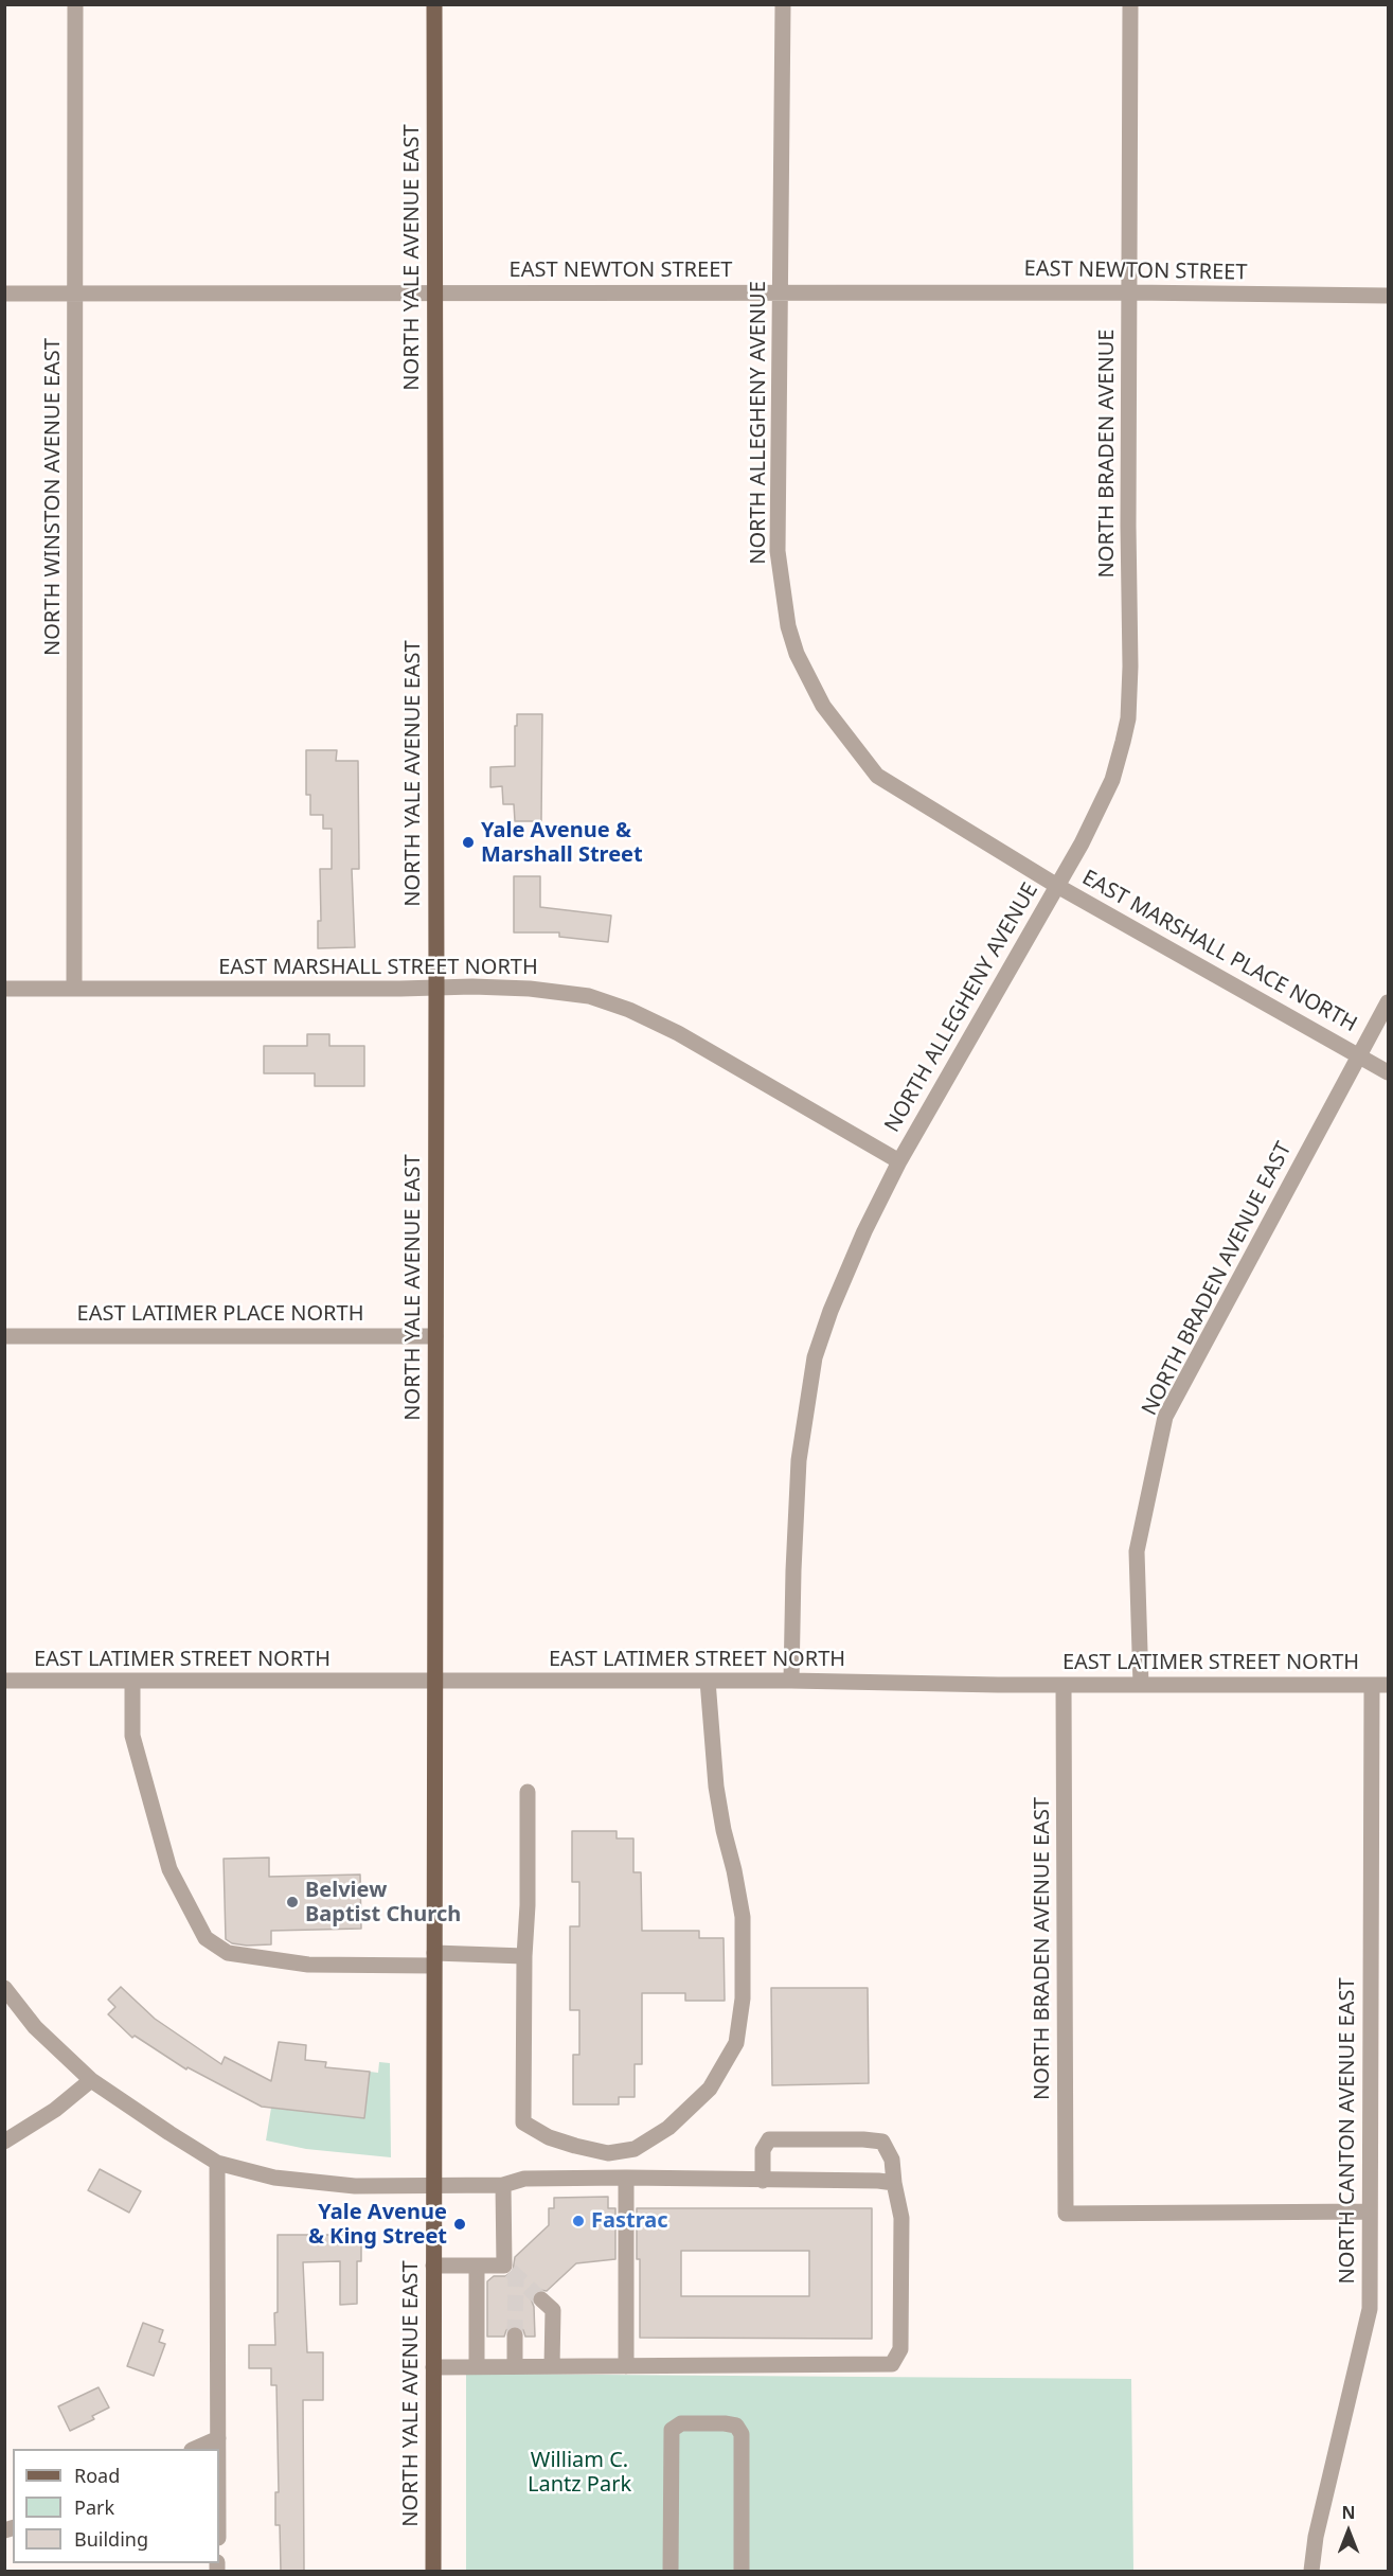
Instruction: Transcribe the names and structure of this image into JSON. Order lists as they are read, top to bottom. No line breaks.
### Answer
{"streets":{"main road":["NORTH YALE AVENUE EAST"],"street":["EAST NEWTON STREET","NORTH ALLEGHENY AVENUE","NORTH BRADEN AVENUE","NORTH WINSTON AVENUE EAST","EAST MARSHALL PLACE NORTH","EAST MARSHALL STREET NORTH","NORTH BRADEN AVENUE EAST","EAST LATIMER PLACE NORTH","EAST LATIMER STREET NORTH","NORTH CANTON AVENUE EAST"]},"crossings":[["NORTH YALE AVENUE EAST","EAST NEWTON STREET"],["NORTH YALE AVENUE EAST","EAST MARSHALL STREET NORTH"],["NORTH YALE AVENUE EAST","EAST LATIMER PLACE NORTH"],["NORTH YALE AVENUE EAST","EAST LATIMER STREET NORTH"],["EAST NEWTON STREET","NORTH ALLEGHENY AVENUE"],["EAST NEWTON STREET","NORTH BRADEN AVENUE"],["EAST NEWTON STREET","NORTH WINSTON AVENUE EAST"],["NORTH ALLEGHENY AVENUE","NORTH BRADEN AVENUE"],["NORTH ALLEGHENY AVENUE","EAST MARSHALL PLACE NORTH"],["NORTH ALLEGHENY AVENUE","EAST MARSHALL STREET NORTH"],["NORTH ALLEGHENY AVENUE","EAST LATIMER STREET NORTH"],["NORTH BRADEN AVENUE","EAST MARSHALL PLACE NORTH"],["NORTH WINSTON AVENUE EAST","EAST MARSHALL STREET NORTH"],["EAST MARSHALL PLACE NORTH","NORTH BRADEN AVENUE EAST"],["NORTH BRADEN AVENUE EAST","EAST LATIMER STREET NORTH"],["NORTH BRADEN AVENUE EAST","NORTH CANTON AVENUE EAST"],["EAST LATIMER STREET NORTH","NORTH CANTON AVENUE EAST"]],"parks":["William C. Lantz Park"],"places":["Yale Avenue & Marshall Street","Belview Baptist Church","Fastrac","Yale Avenue & King Street"],"legend":["Road","Park","Building"],"north":"top"}
